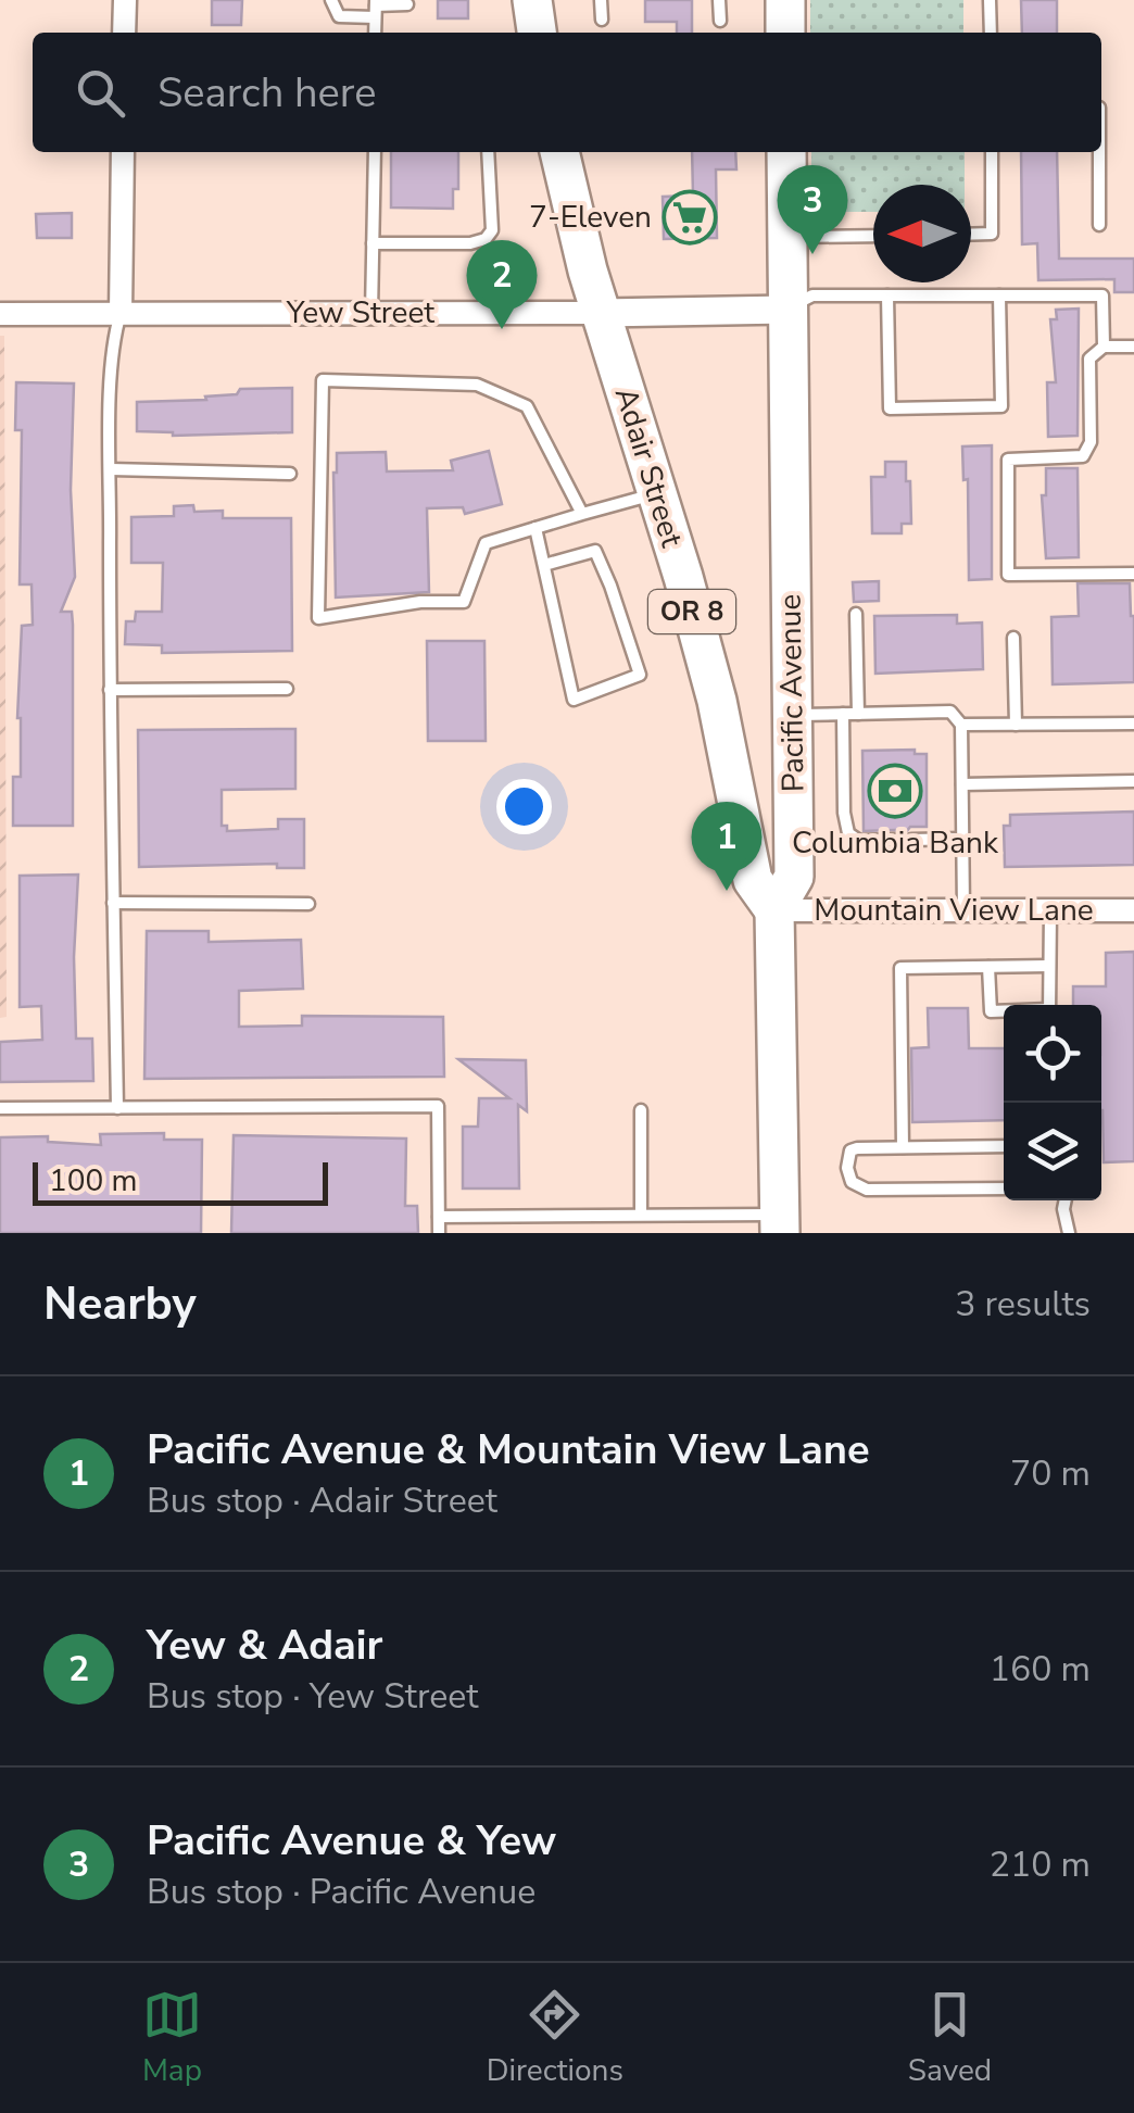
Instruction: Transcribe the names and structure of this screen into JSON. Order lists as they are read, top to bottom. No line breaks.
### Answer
{"streets":{"highway":["Adair Street","OR 8","Pacific Avenue"],"street":["Yew Street","Mountain View Lane"]},"crossings":[["Yew Street","Adair Street"],["Yew Street","Pacific Avenue"],["Adair Street","Pacific Avenue"],["Adair Street","Mountain View Lane"],["Pacific Avenue","Mountain View Lane"]],"places":{"supermarket":["7-Eleven"],"bank":["Columbia Bank"]},"scale_bar":"100 m","north":"left","page":{"search":"Search here","pins":["3","2","1"],"scale":"100 m","heading":["Nearby","3 results"],"list":[{"mark":"1","name":"Pacific Avenue & Mountain View Lane","note":"Bus stop · Adair Street","value":"70 m"},{"mark":"2","name":"Yew & Adair","note":"Bus stop · Yew Street","value":"160 m"},{"mark":"3","name":"Pacific Avenue & Yew","note":"Bus stop · Pacific Avenue","value":"210 m"}],"nav":["Map","Directions","Saved"]}}
